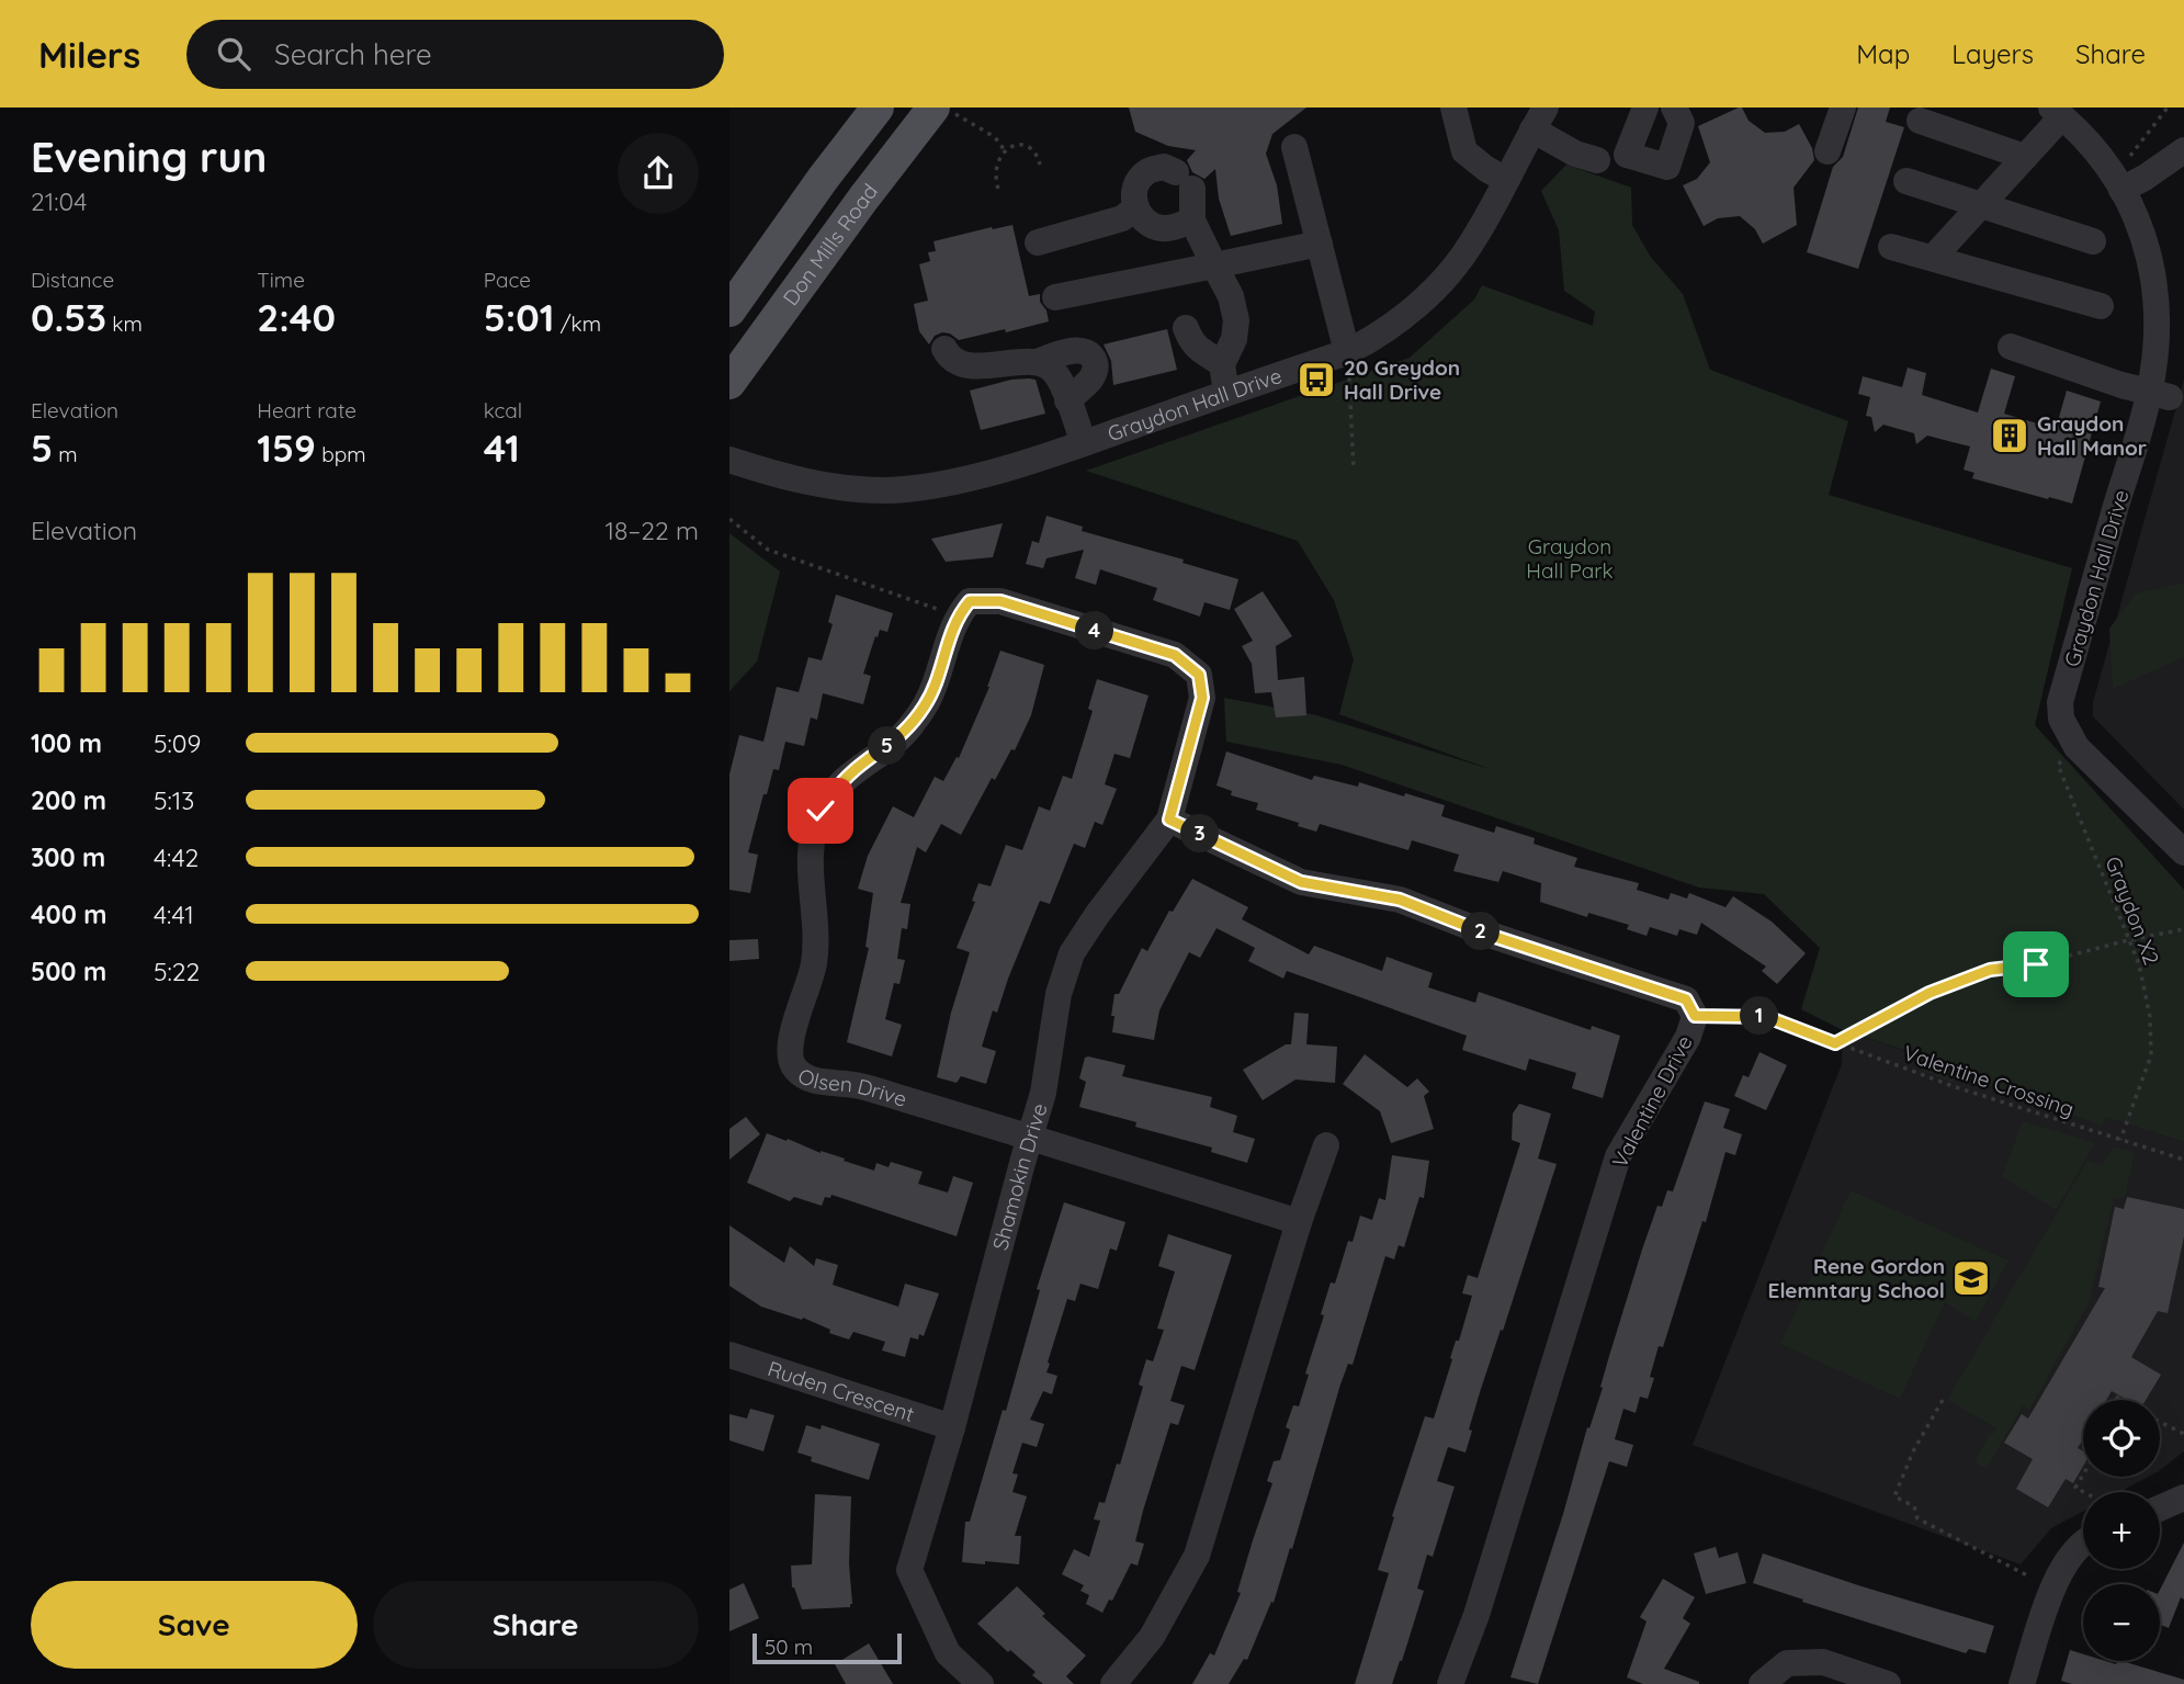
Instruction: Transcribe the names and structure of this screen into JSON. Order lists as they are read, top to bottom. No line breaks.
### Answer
{"streets":{"main road":["Don Mills Road"],"street":["Graydon Hall Drive","Olsen Drive","Valentine Drive","Shamokin Drive","Ruden Crescent"],"path":["Graydon X2","Valentine Crossing"]},"crossings":[["Graydon Hall Drive","Graydon X2"],["Graydon X2","Valentine Crossing"],["Valentine Crossing","Valentine Drive"],["Olsen Drive","Shamokin Drive"],["Valentine Drive","Shamokin Drive"],["Shamokin Drive","Ruden Crescent"]],"parks":["Graydon Hall Park"],"places":{"bus stop":["20 Greydon Hall Drive"],"building":["Graydon Hall Manor"],"school or university":["Rene Gordon Elemntary School"]},"scale_bar":"50 m","page":{"header":"Milers","search":"Search here","nav":["Map","Layers","Share"],"heading":["Evening run","21:04"],"stats":[["Distance","0.53 km"],["Time","2:40"],["Pace","5:01 /km"],["Elevation","5 m"],["Heart rate","159 bpm"],["kcal","41"]],"chart":["Elevation","18–22 m"],"pins":["4","5","3","2","1"],"list":[{"name":"100 m","note":"5:09"},{"name":"200 m","note":"5:13"},{"name":"300 m","note":"4:42"},{"name":"400 m","note":"4:41"},{"name":"500 m","note":"5:22"}],"map_buttons":["+","−"],"buttons":["Save","Share"],"scale":"50 m"}}
